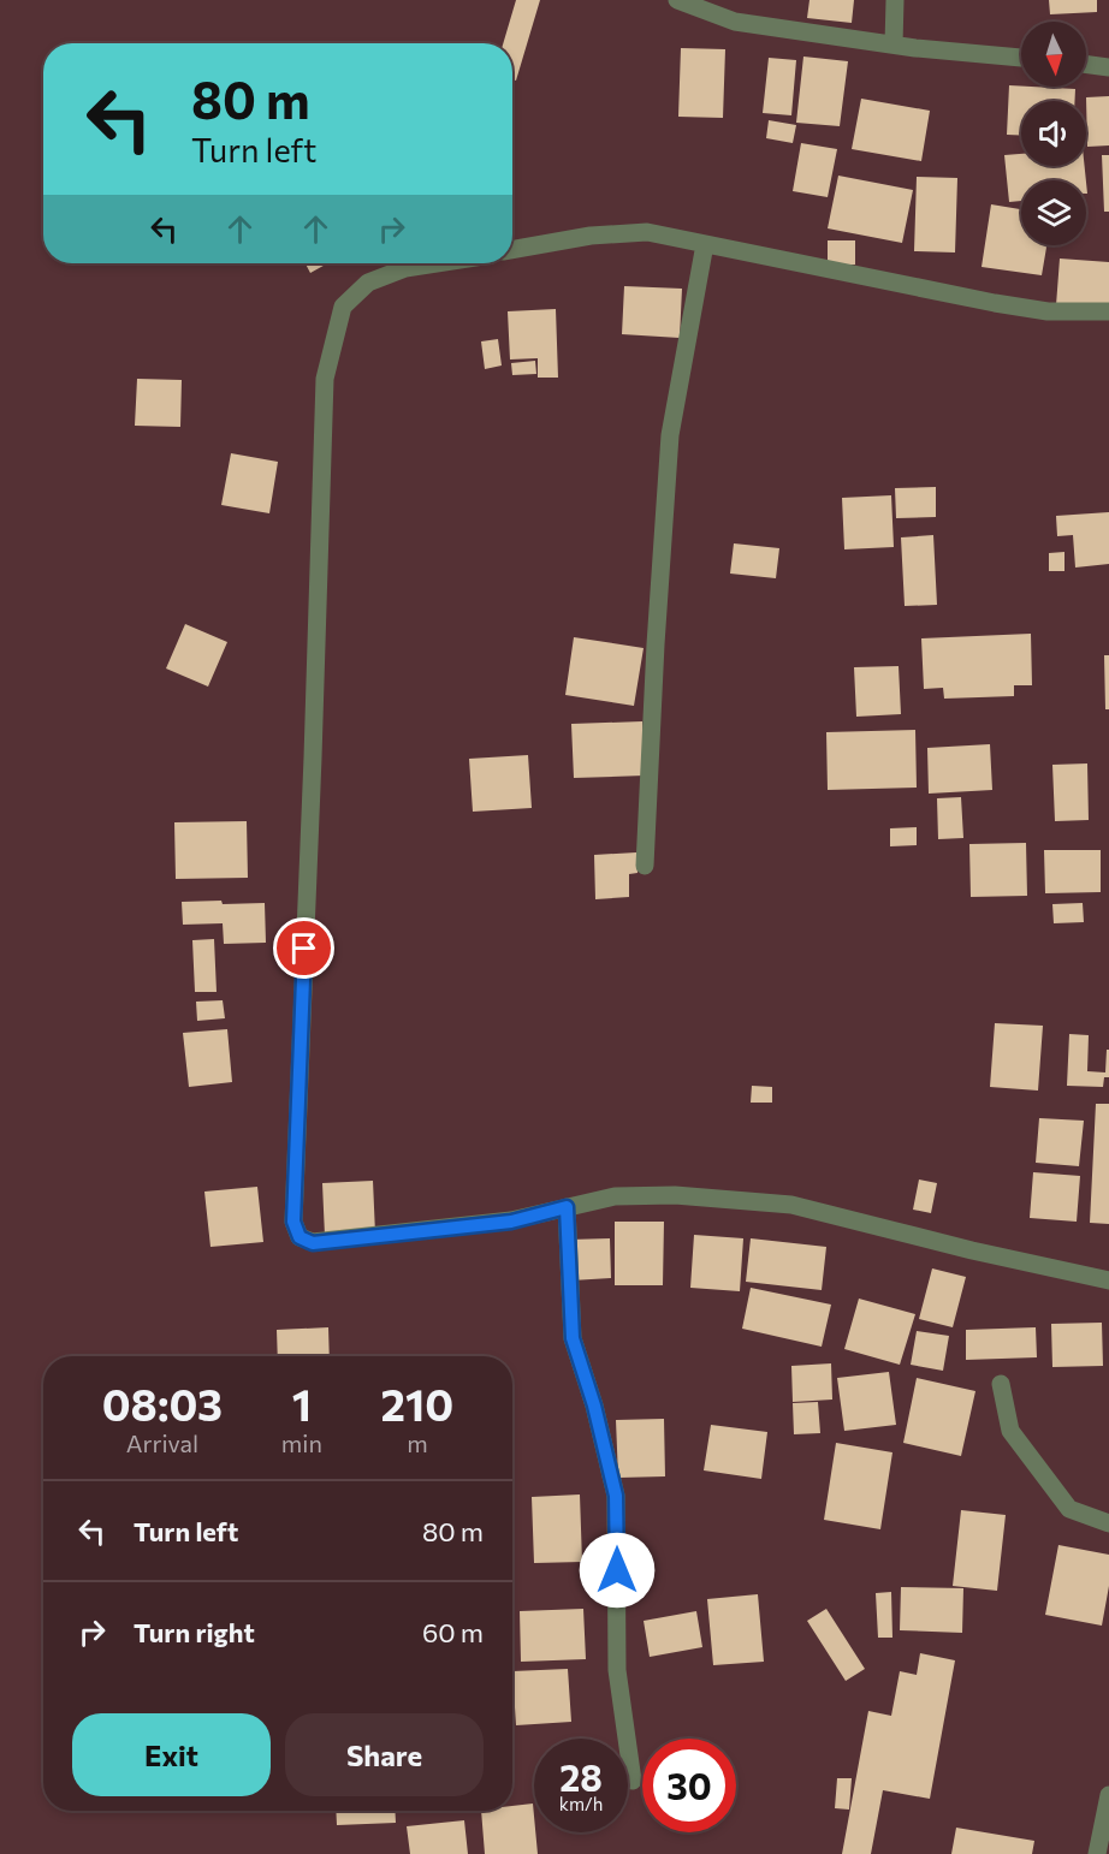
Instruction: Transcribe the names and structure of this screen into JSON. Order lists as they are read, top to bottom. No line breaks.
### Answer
{"north":"bottom","page":{"turn":["80 m","Turn left"],"eta":["08:03","Arrival","1","min","210","m"],"list":[{"name":"Turn left","value":"80 m"},{"name":"Turn right","value":"60 m"}],"buttons":["Exit","Share"],"speed":"28 km/h","limit":"30"}}
